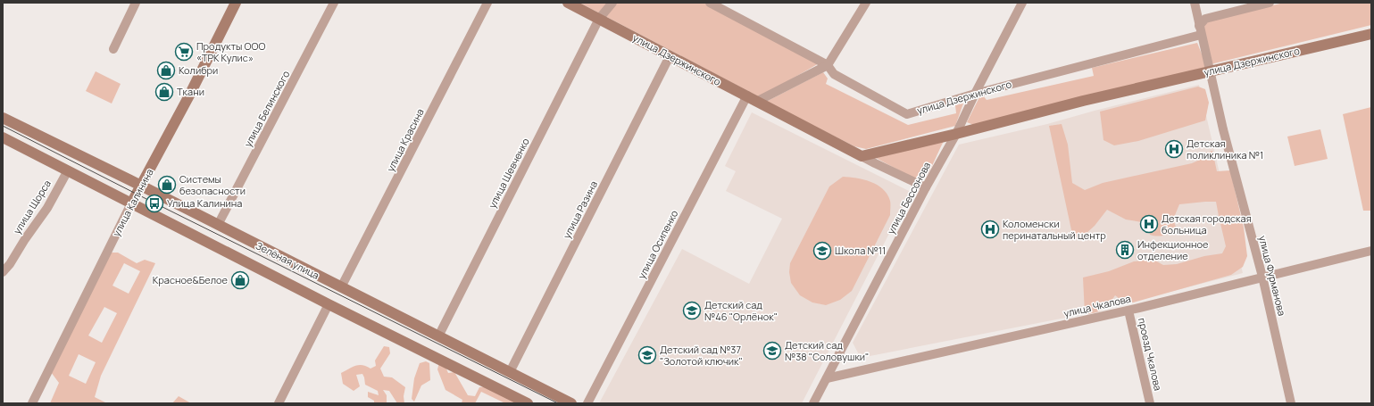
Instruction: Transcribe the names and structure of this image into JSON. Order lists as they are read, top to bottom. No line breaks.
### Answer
{"streets":{"street":["улица Дзержинского","улица Белинского","улица Красина","улица Шевченко","улица Бессонова","улица Калинина","улица Щорса","улица Разина","улица Осипенко","Зелёная улица","улица Фурманова","улица Чкалова","проезд Чкалова"]},"crossings":[["улица Дзержинского","улица Шевченко"],["улица Дзержинского","улица Бессонова"],["улица Дзержинского","улица Разина"],["улица Дзержинского","улица Осипенко"],["улица Дзержинского","улица Фурманова"],["улица Белинского","Зелёная улица"],["улица Красина","Зелёная улица"],["улица Шевченко","Зелёная улица"],["улица Бессонова","улица Чкалова"],["улица Калинина","Зелёная улица"],["улица Щорса","Зелёная улица"],["улица Разина","Зелёная улица"],["улица Фурманова","улица Чкалова"],["улица Чкалова","проезд Чкалова"]],"places":{"supermarket":["Продукты ООО «ТРК Кулис»"],"shop":["Колибри","Ткани","Системы безопасности","Красное&Белое"],"hospital":["Детская поликлиника №1","Детская городская больница","Коломенски перинатальный центр"],"bus stop":["Улица Калинина"],"building":["Инфекционное отделение"],"school or university":["Школа №11","Детский сад №46 \"Орлёнок\"","Детский сад №38 \"Соловушки\"","Детский сад №37 \"Золотой ключик\""]}}
